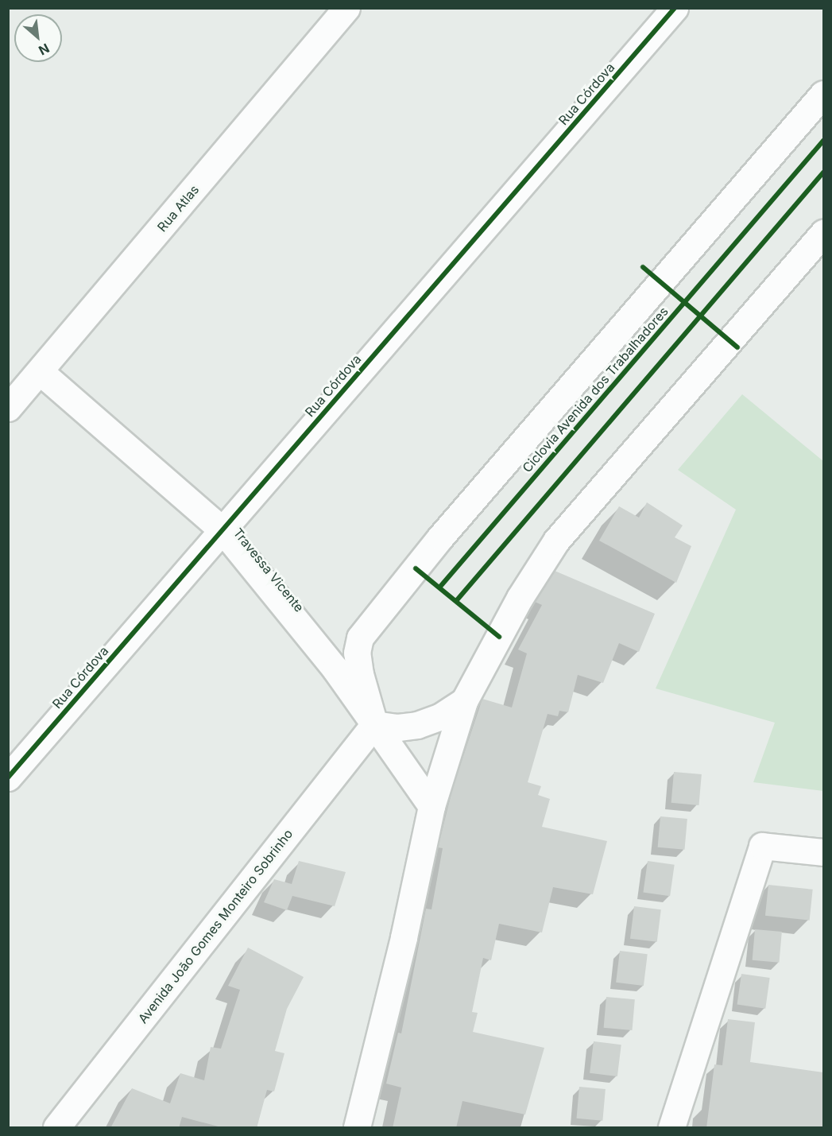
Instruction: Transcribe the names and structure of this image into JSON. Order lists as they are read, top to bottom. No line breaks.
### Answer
{"streets":{"street":["Rua Córdova","Rua Atlas","Travessa Vicente","Avenida João Gomes Monteiro Sobrinho"],"cycle path":["Ciclovia Avenida dos Trabalhadores"]},"crossings":[["Rua Córdova","Travessa Vicente"],["Rua Atlas","Travessa Vicente"],["Travessa Vicente","Avenida João Gomes Monteiro Sobrinho"]],"north":"bottom right"}
